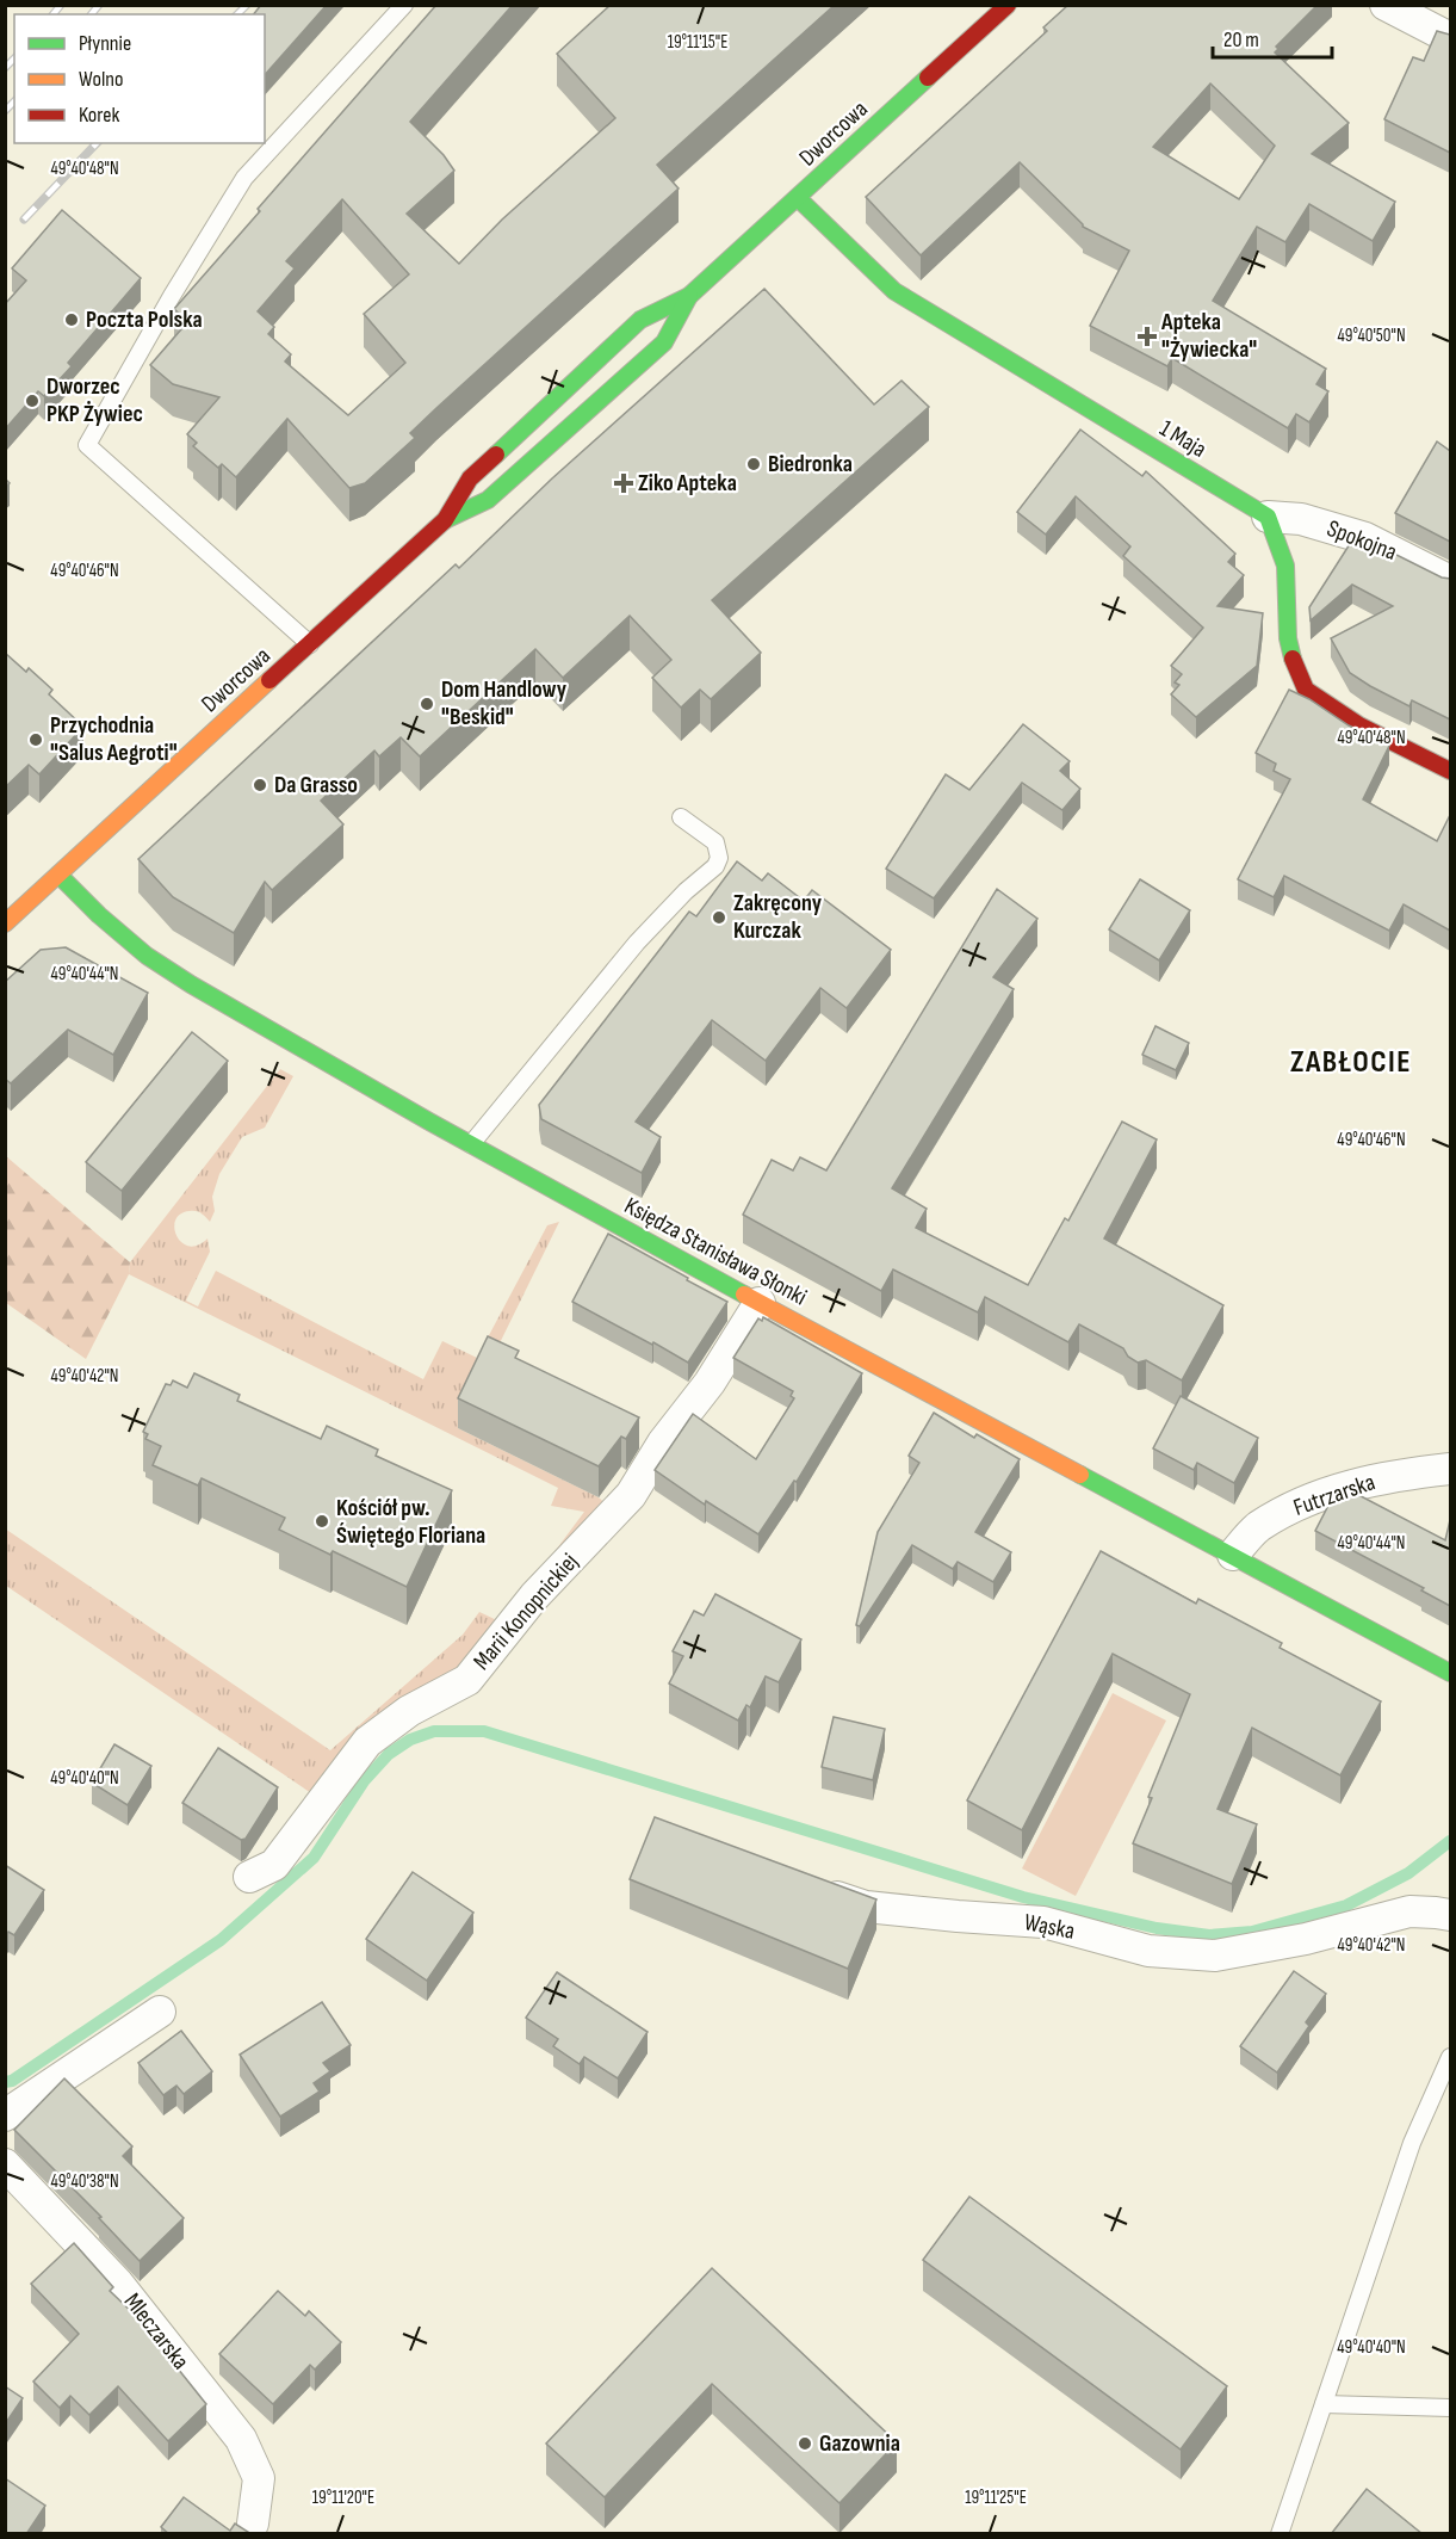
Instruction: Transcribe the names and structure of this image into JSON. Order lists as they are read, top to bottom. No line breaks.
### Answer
{"streets":{"street":["Dworcowa","1 Maja","Spokojna","Księdza Stanisława Słonki","Futrzarska","Marii Konopnickiej","Wąska","Mleczarska"]},"crossings":[["Dworcowa","1 Maja"],["Dworcowa","Księdza Stanisława Słonki"],["1 Maja","Spokojna"],["Księdza Stanisława Słonki","Futrzarska"],["Księdza Stanisława Słonki","Marii Konopnickiej"]],"districts":["ZABŁOCIE"],"places":{"other":["Poczta Polska","Dworzec PKP Żywiec","Biedronka","Dom Handlowy \"Beskid\"","Przychodnia \"Salus Aegroti\"","Da Grasso","Zakręcony Kurczak","Kościół pw. Świętego Floriana","Gazownia"],"health":["Apteka \"Żywiecka\"","Ziko Apteka"]},"legend":["Płynnie","Wolno","Korek"],"scale_bar":"20 m","coordinates":["19°11'15\"E","49°40'48\"N","49°40'50\"N","49°40'46\"N","49°40'44\"N","49°40'42\"N","49°40'40\"N","49°40'38\"N","19°11'20\"E","19°11'25\"E"]}
